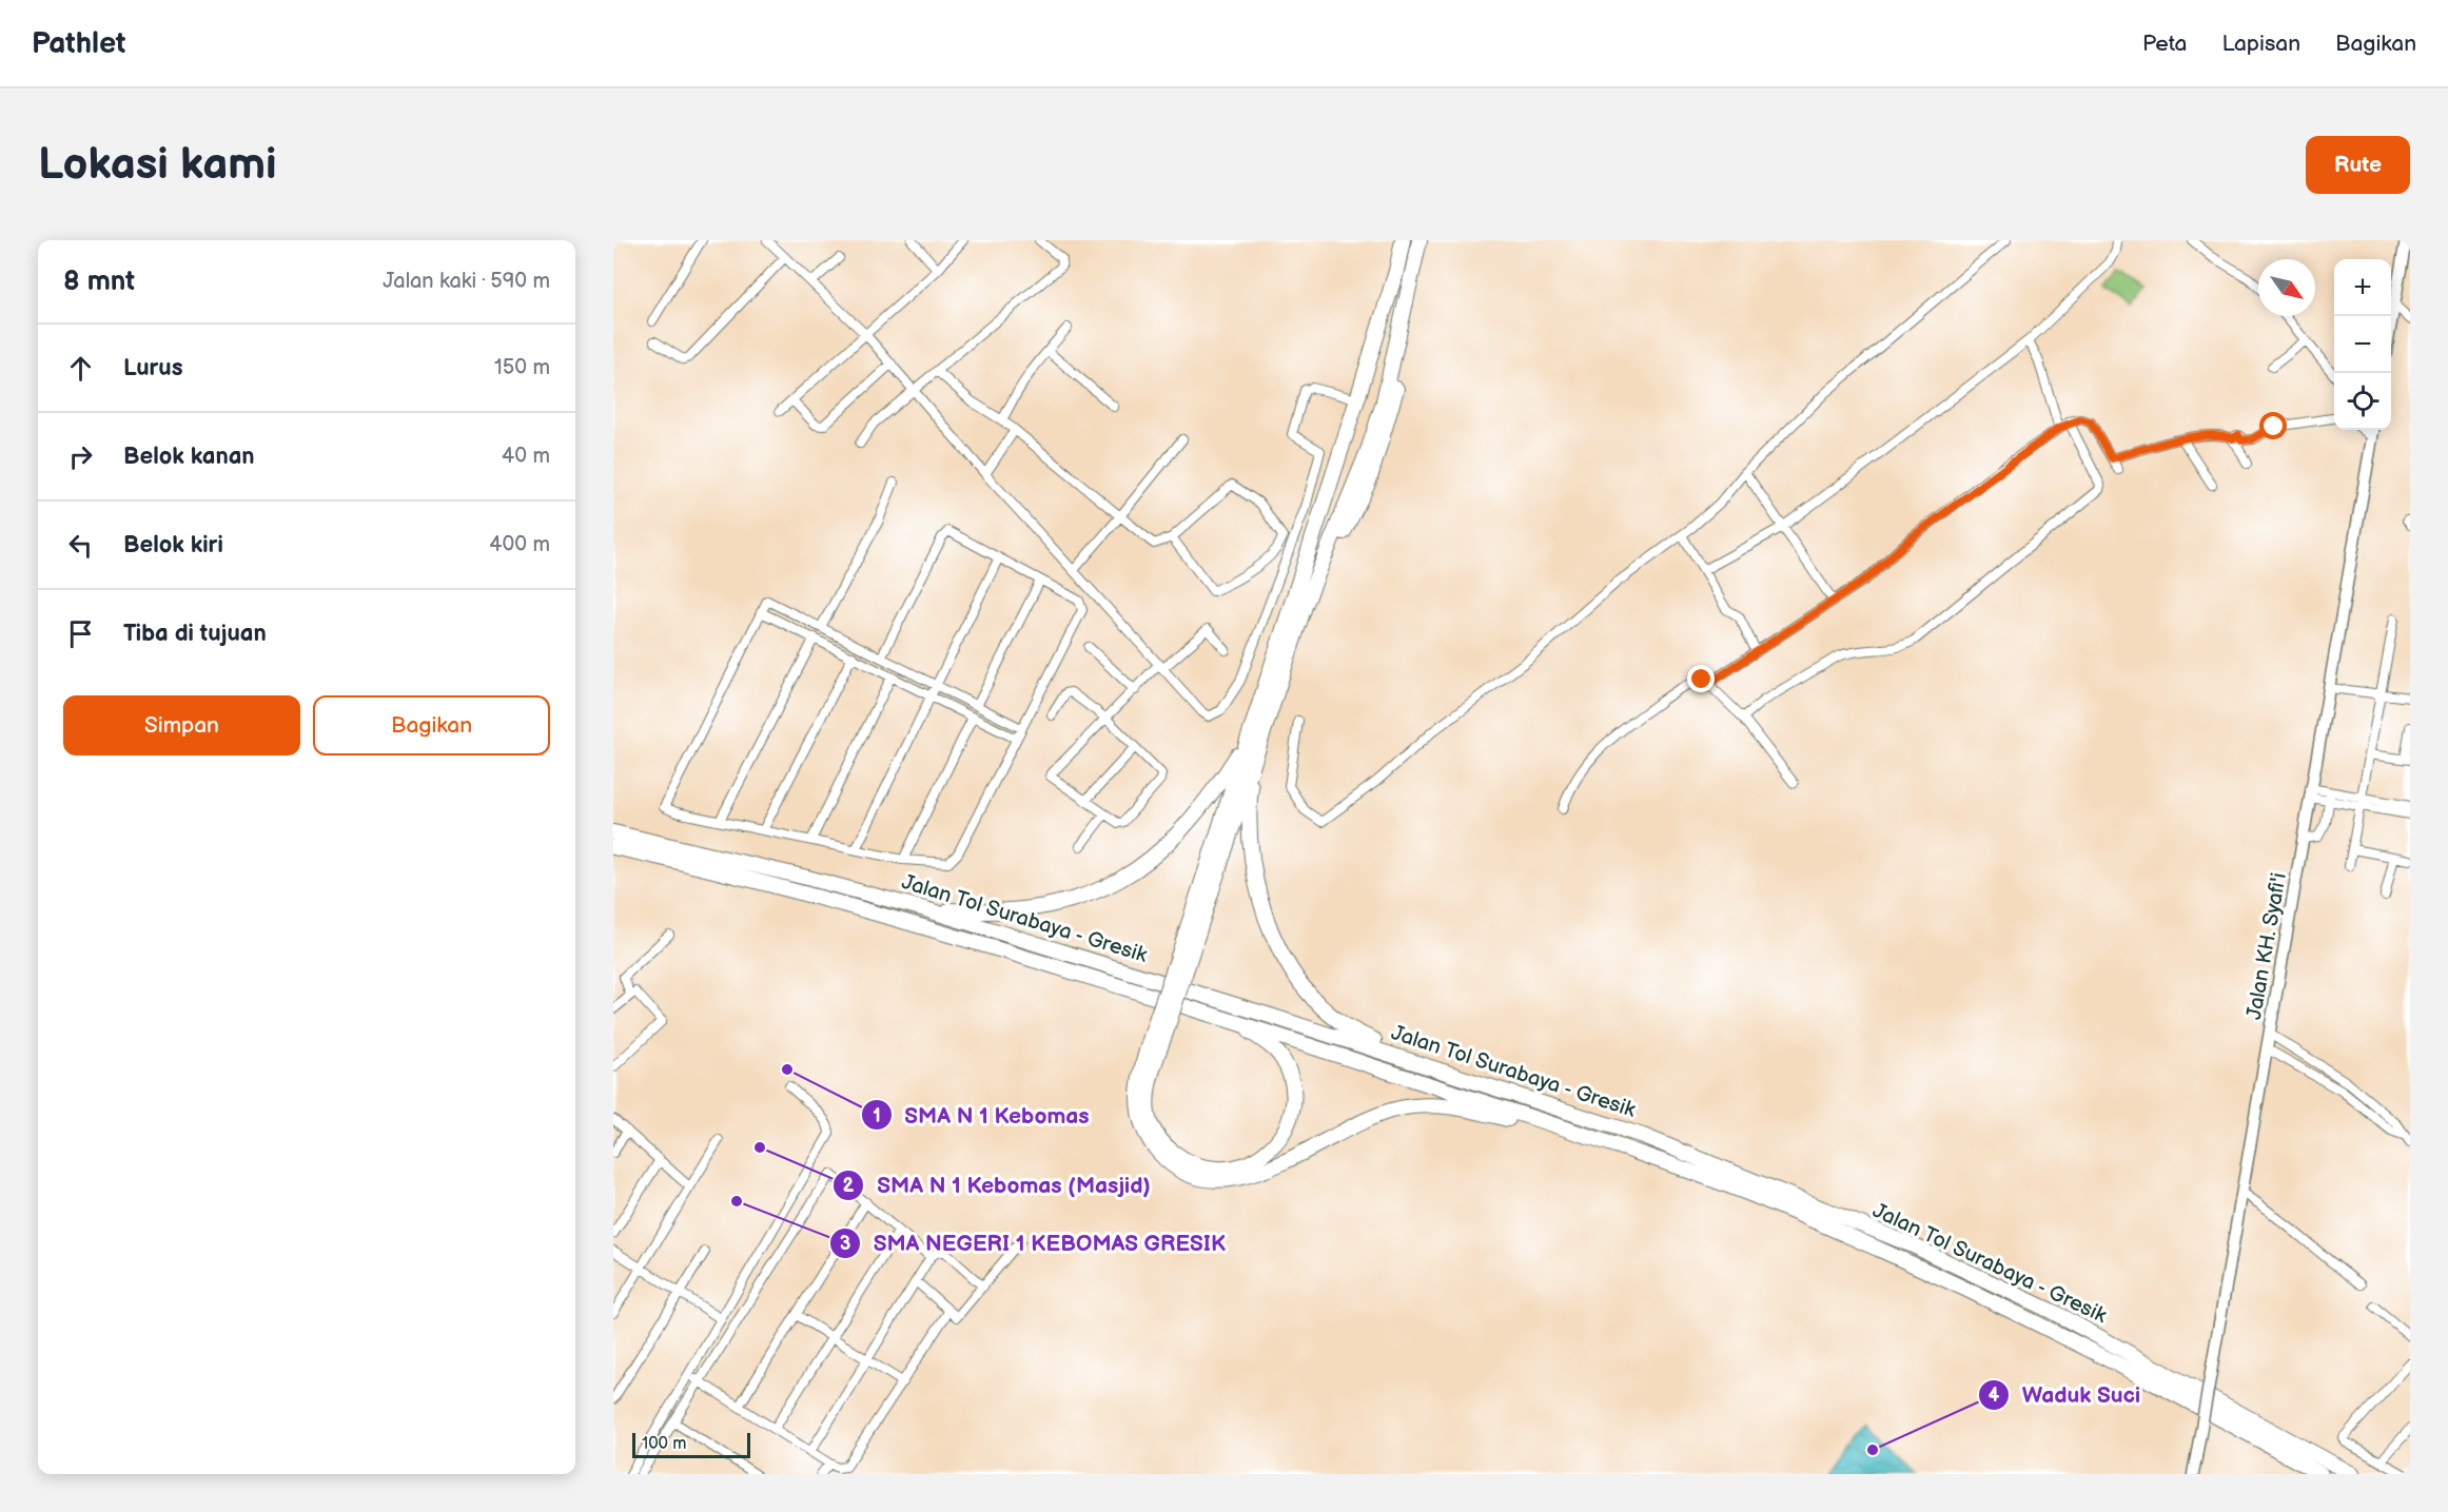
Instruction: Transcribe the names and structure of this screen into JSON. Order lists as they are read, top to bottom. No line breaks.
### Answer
{"streets":{"highway":["Jalan Tol Surabaya - Gresik"],"main road":["Jalan KH. Syafi'i"]},"places":["SMA N 1 Kebomas","SMA N 1 Kebomas (Masjid)","SMA NEGERI 1 KEBOMAS GRESIK","Waduk Suci"],"scale_bar":"100 m","north":"bottom right","page":{"header":"Pathlet","nav":["Peta","Lapisan","Bagikan"],"buttons":["Rute",["Simpan","Bagikan"]],"title":"Lokasi kami","heading":["8 mnt","Jalan kaki · 590 m"],"map_buttons":["+","−"],"list":[["Lurus","150 m"],["Belok kanan","40 m"],["Belok kiri","400 m"],"Tiba di tujuan"],"scale":"100 m"}}
